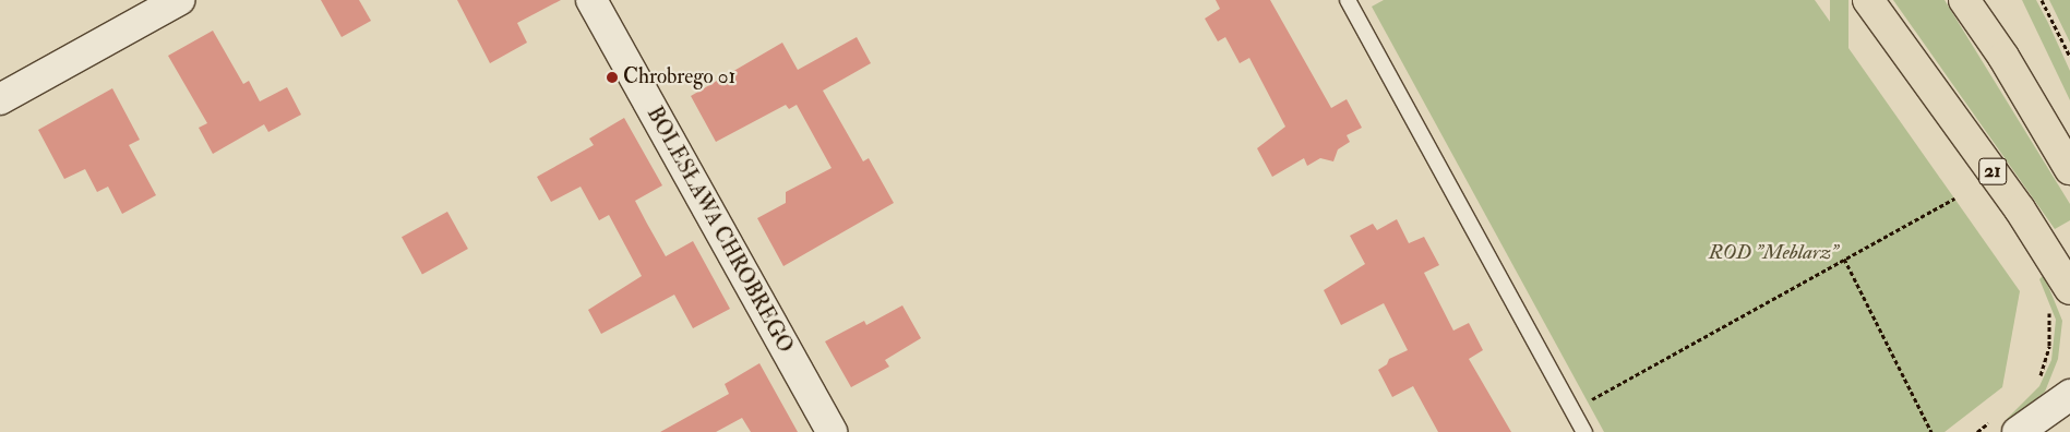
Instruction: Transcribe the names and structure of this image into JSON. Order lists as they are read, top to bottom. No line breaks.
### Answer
{"streets":{"main road":["21"],"street":["BOLESŁAWA CHROBREGO"]},"parks":["ROD \"Meblarz\""],"places":["Chrobrego 01"]}
